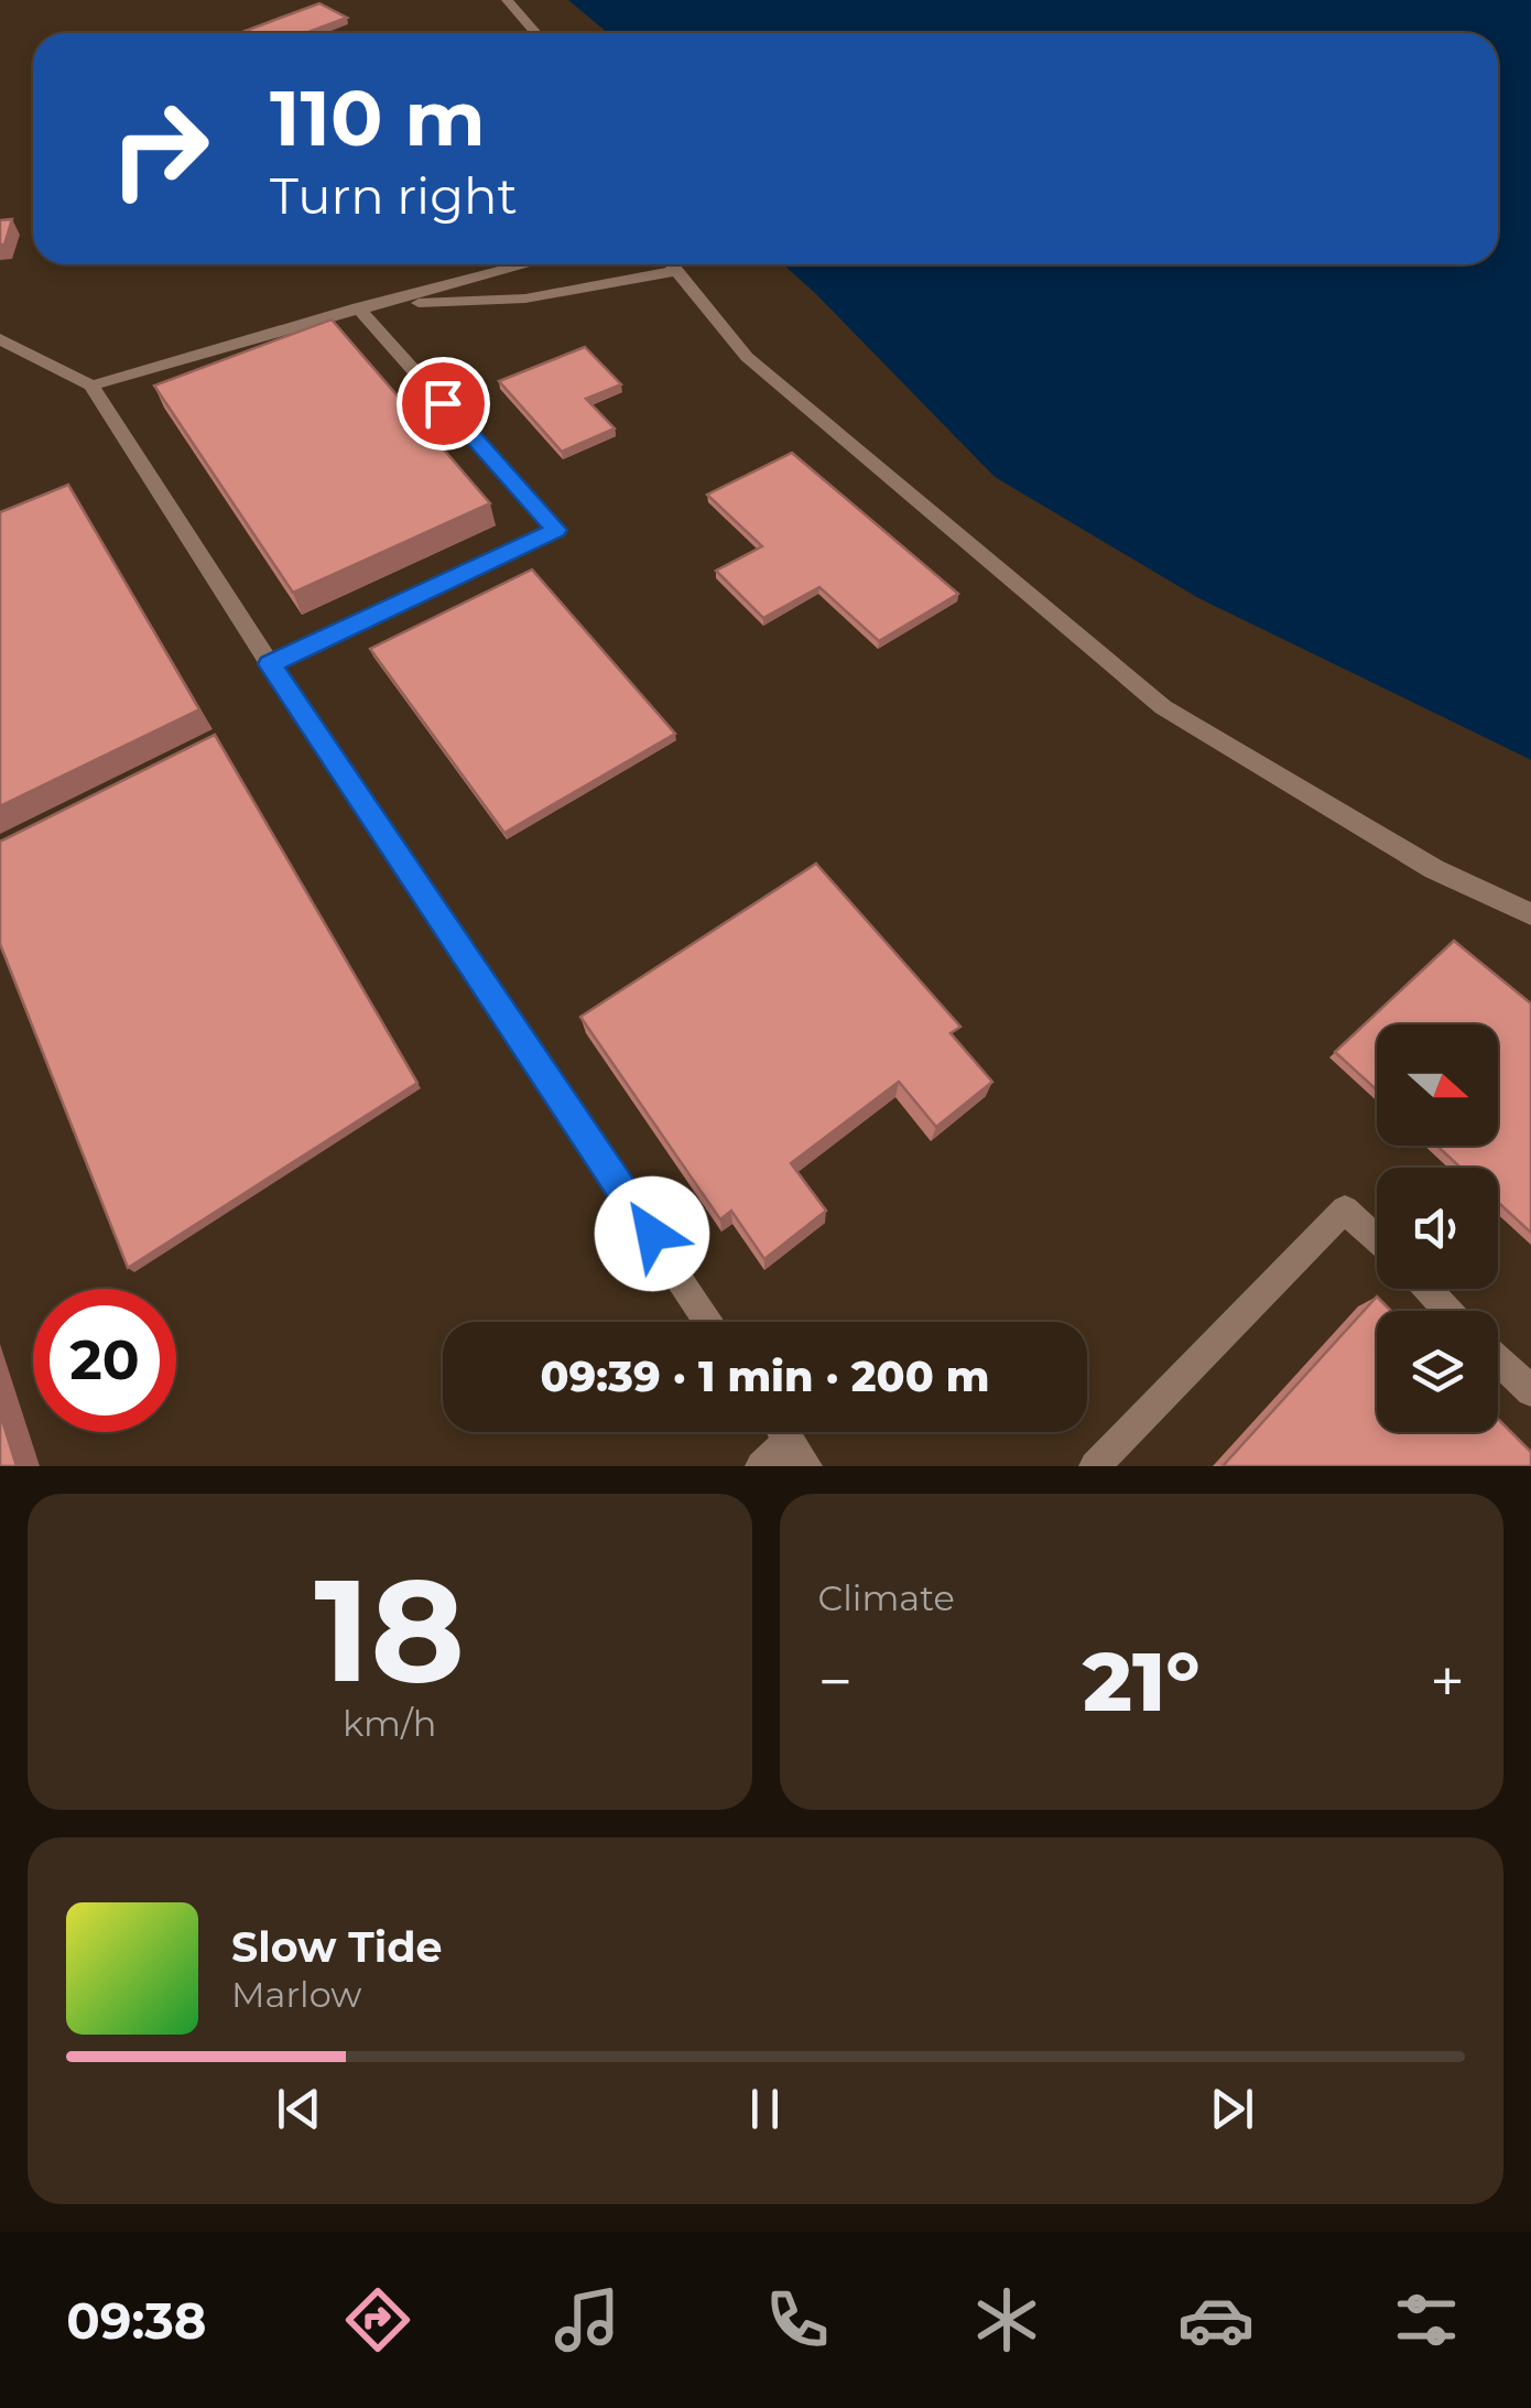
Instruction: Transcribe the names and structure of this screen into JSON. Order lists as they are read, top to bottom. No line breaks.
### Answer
{"north":"right","page":{"turn":["110 m","Turn right"],"limit":"20","trip":"09:39 · 1 min · 200 m","tile":[["18","km/h"],"Climate"],"heat":["−","21°","+"],"song":["Slow Tide","Marlow"],"tabs":"09:38"}}
